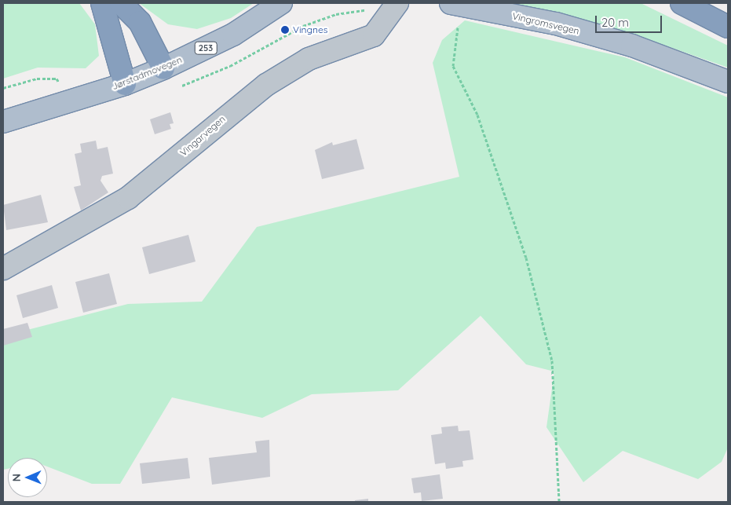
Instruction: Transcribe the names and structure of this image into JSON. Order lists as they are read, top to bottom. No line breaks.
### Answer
{"streets":{"main road":["Vingromsvegen","253","Jørstadmovegen"],"street":["Vingarvegen"]},"places":["Vingnes"],"scale_bar":"20 m","north":"left"}
